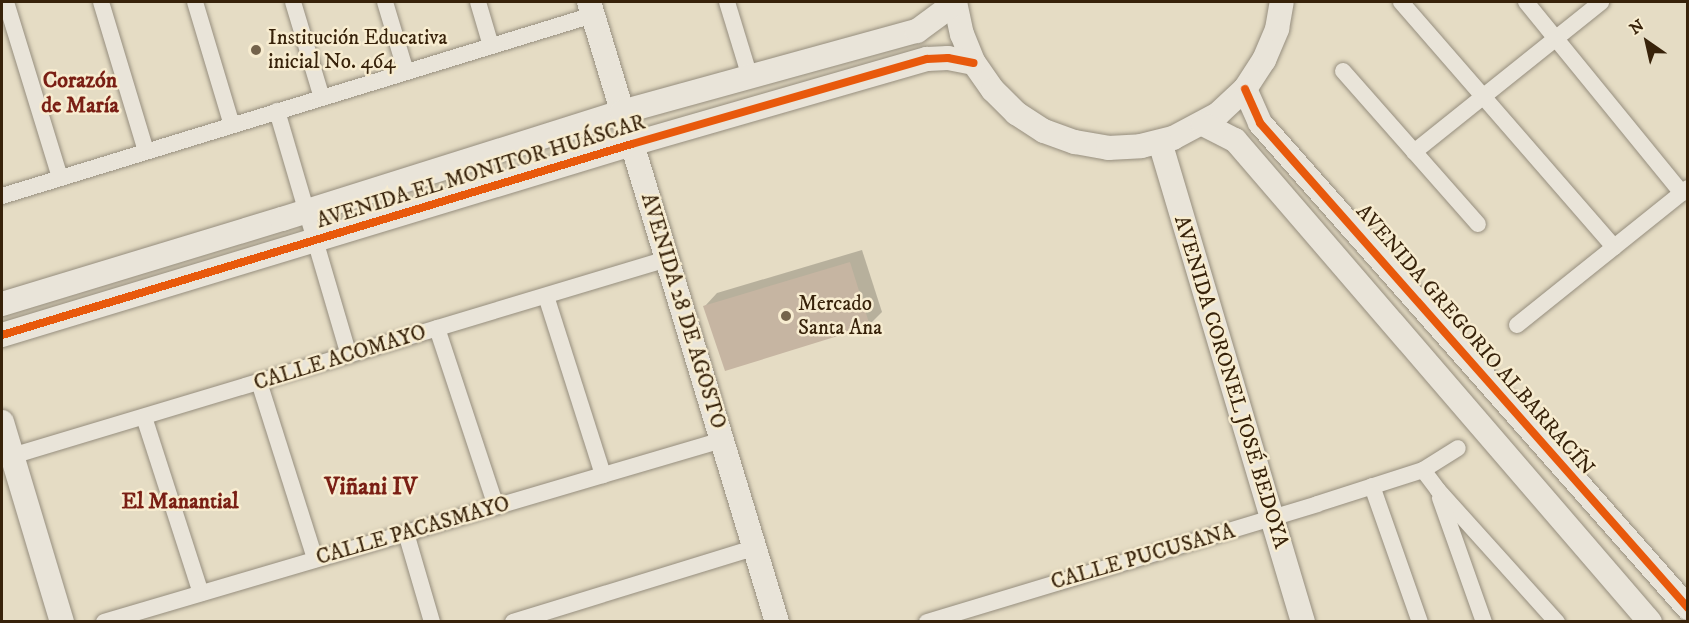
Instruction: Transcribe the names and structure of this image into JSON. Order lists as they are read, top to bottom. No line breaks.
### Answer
{"streets":{"street":["AVENIDA EL MONITOR HUÁSCAR","AVENIDA 28 DE AGOSTO","AVENIDA GREGORIO ALBARRACÍN","CALLE ACOMAYO","AVENIDA CORONEL JOSÉ BEDOYA","CALLE PACASMAYO","CALLE PUCUSANA"]},"crossings":[["AVENIDA EL MONITOR HUÁSCAR","AVENIDA 28 DE AGOSTO"],["AVENIDA 28 DE AGOSTO","CALLE ACOMAYO"],["AVENIDA 28 DE AGOSTO","CALLE PACASMAYO"],["AVENIDA CORONEL JOSÉ BEDOYA","CALLE PUCUSANA"]],"districts":["Corazón de María","Viñani IV","El Manantial"],"places":["Institución Educativa inicial No. 464","Mercado Santa Ana"],"north":"top left"}
